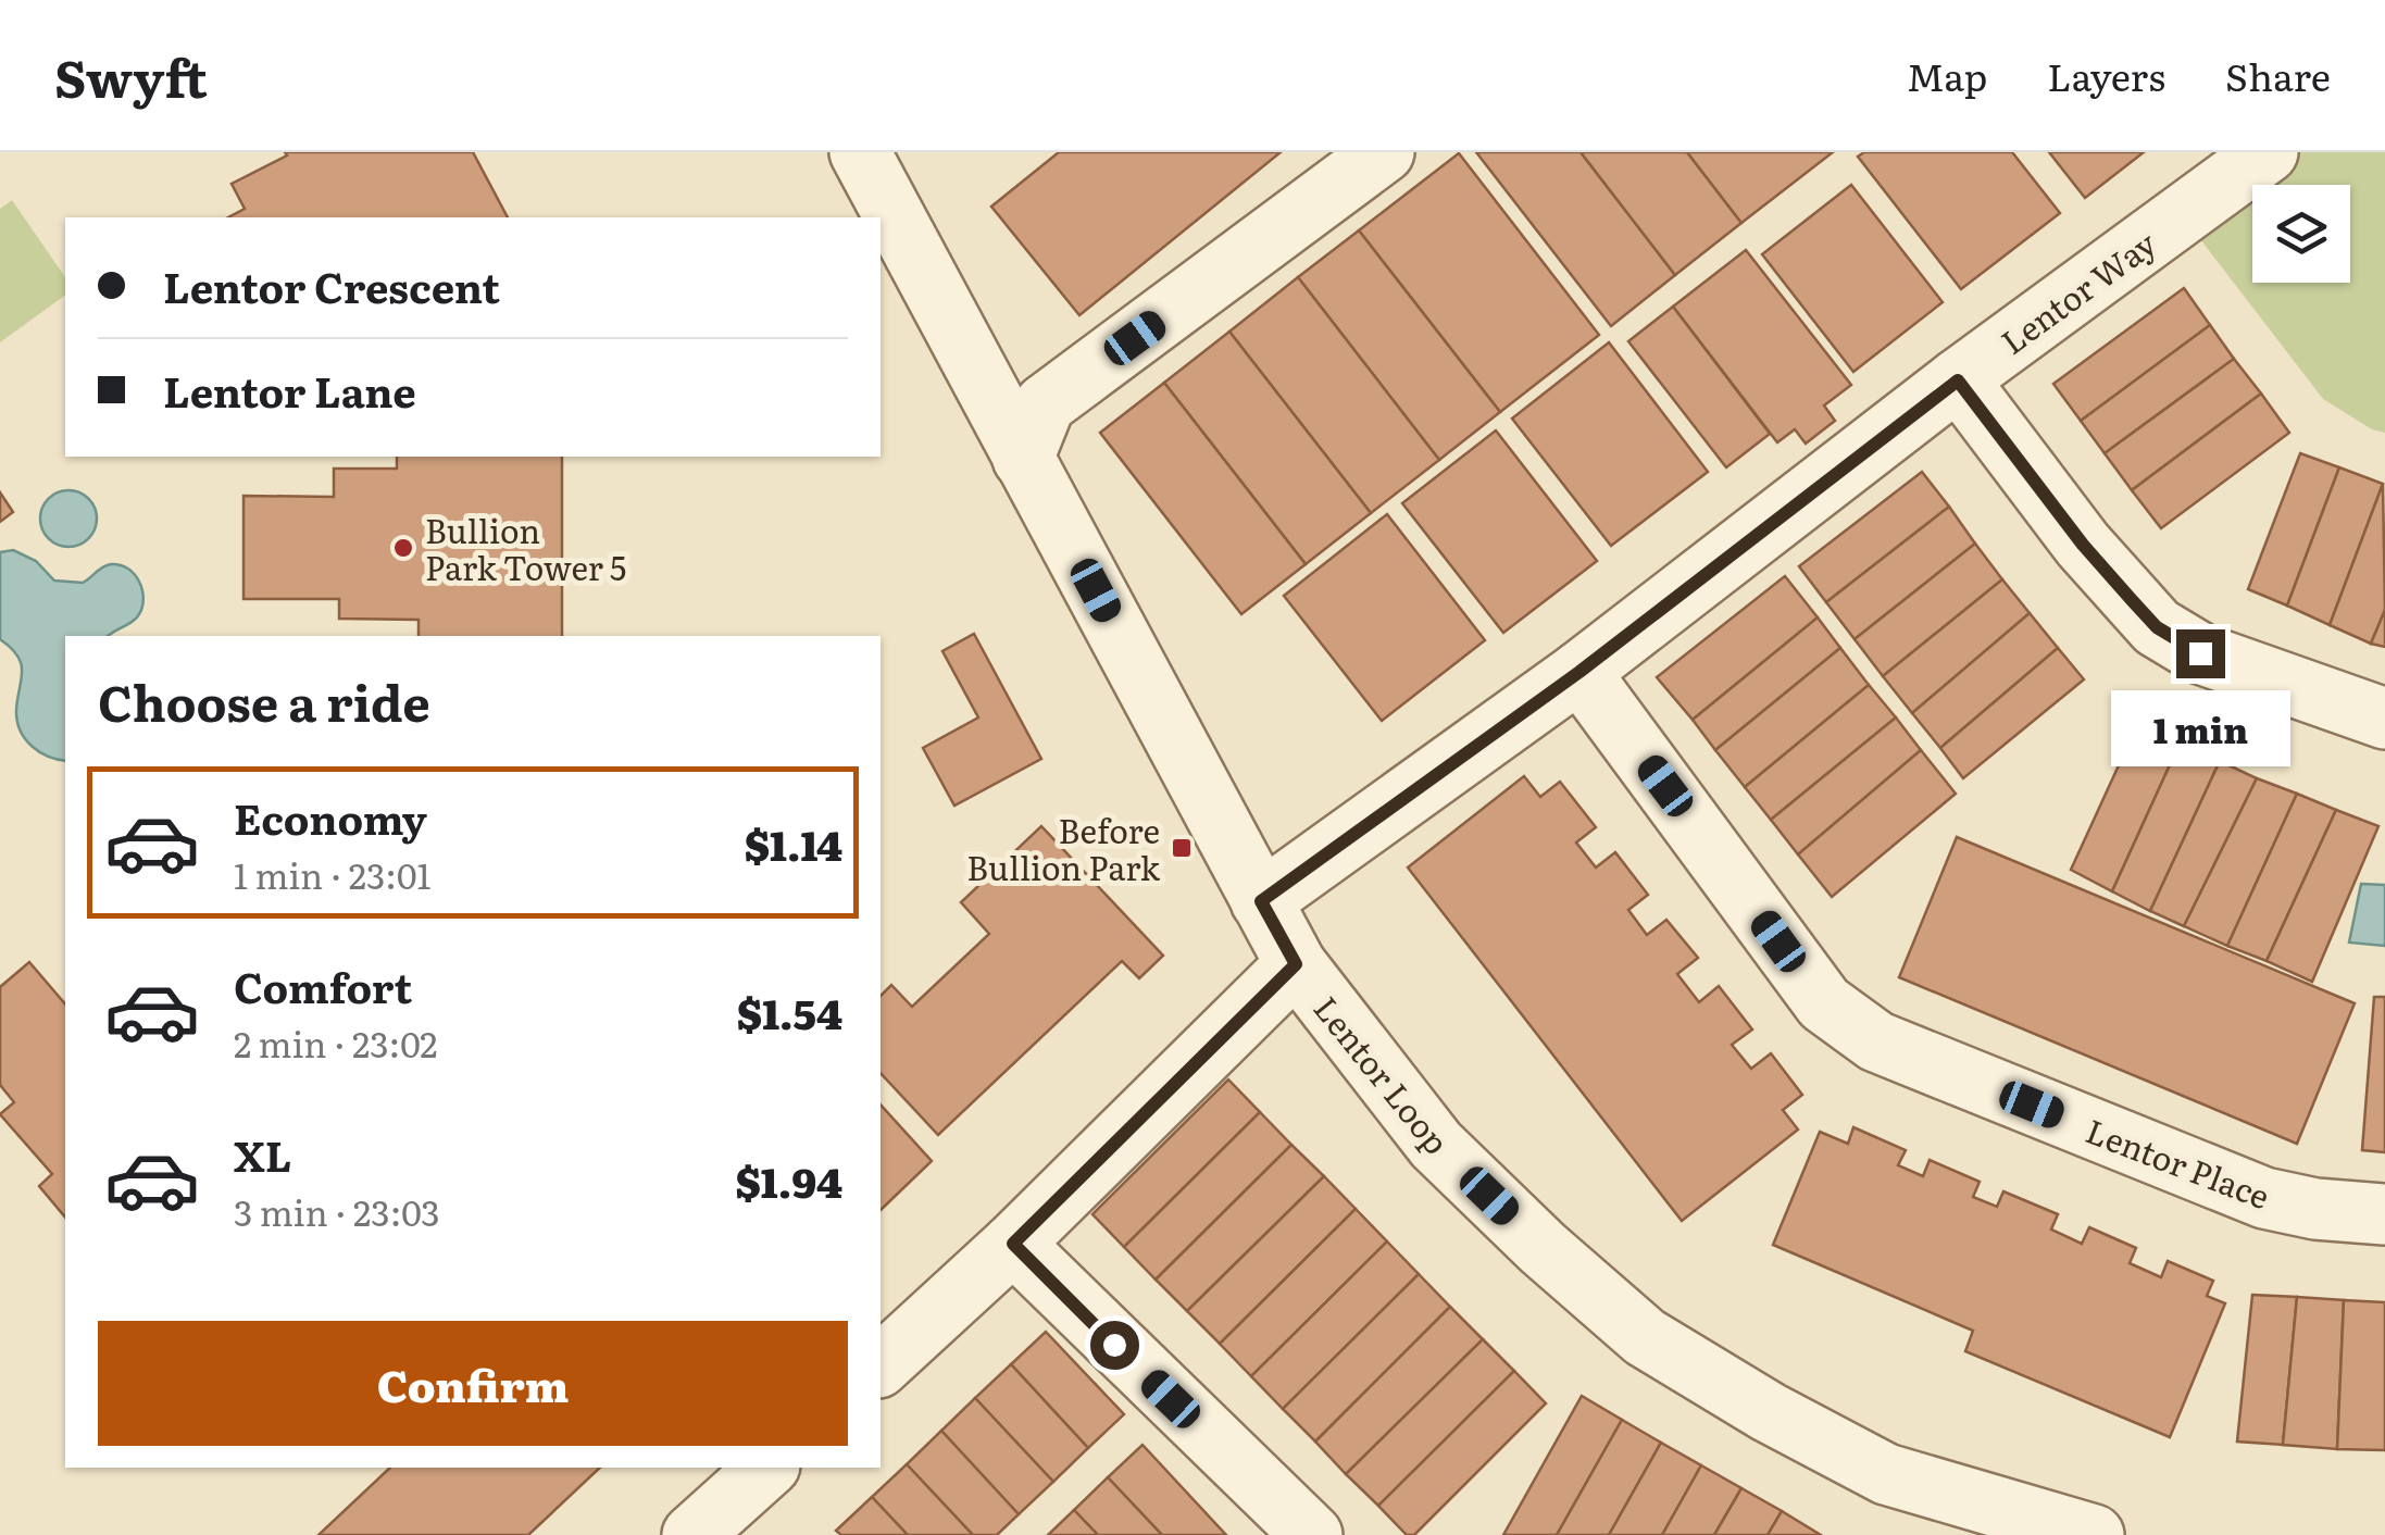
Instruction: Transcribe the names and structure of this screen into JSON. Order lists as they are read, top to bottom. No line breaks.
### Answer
{"streets":{"street":["Lentor Way","Lentor Loop","Lentor Place"]},"crossings":[["Lentor Way","Lentor Loop"],["Lentor Way","Lentor Place"]],"places":{"other":["Bullion Park Tower 5"],"transit":["Before Bullion Park"]},"page":{"header":"Swyft","nav":["Map","Layers","Share"],"banner":["Lentor Crescent","Lentor Lane"],"heading":"Choose a ride","bubble":"1 min","list":[{"name":"Economy","note":"1 min · 23:01","value":"$1.14"},{"name":"Comfort","note":"2 min · 23:02","value":"$1.54"},{"name":"XL","note":"3 min · 23:03","value":"$1.94"}],"buttons":"Confirm"}}
